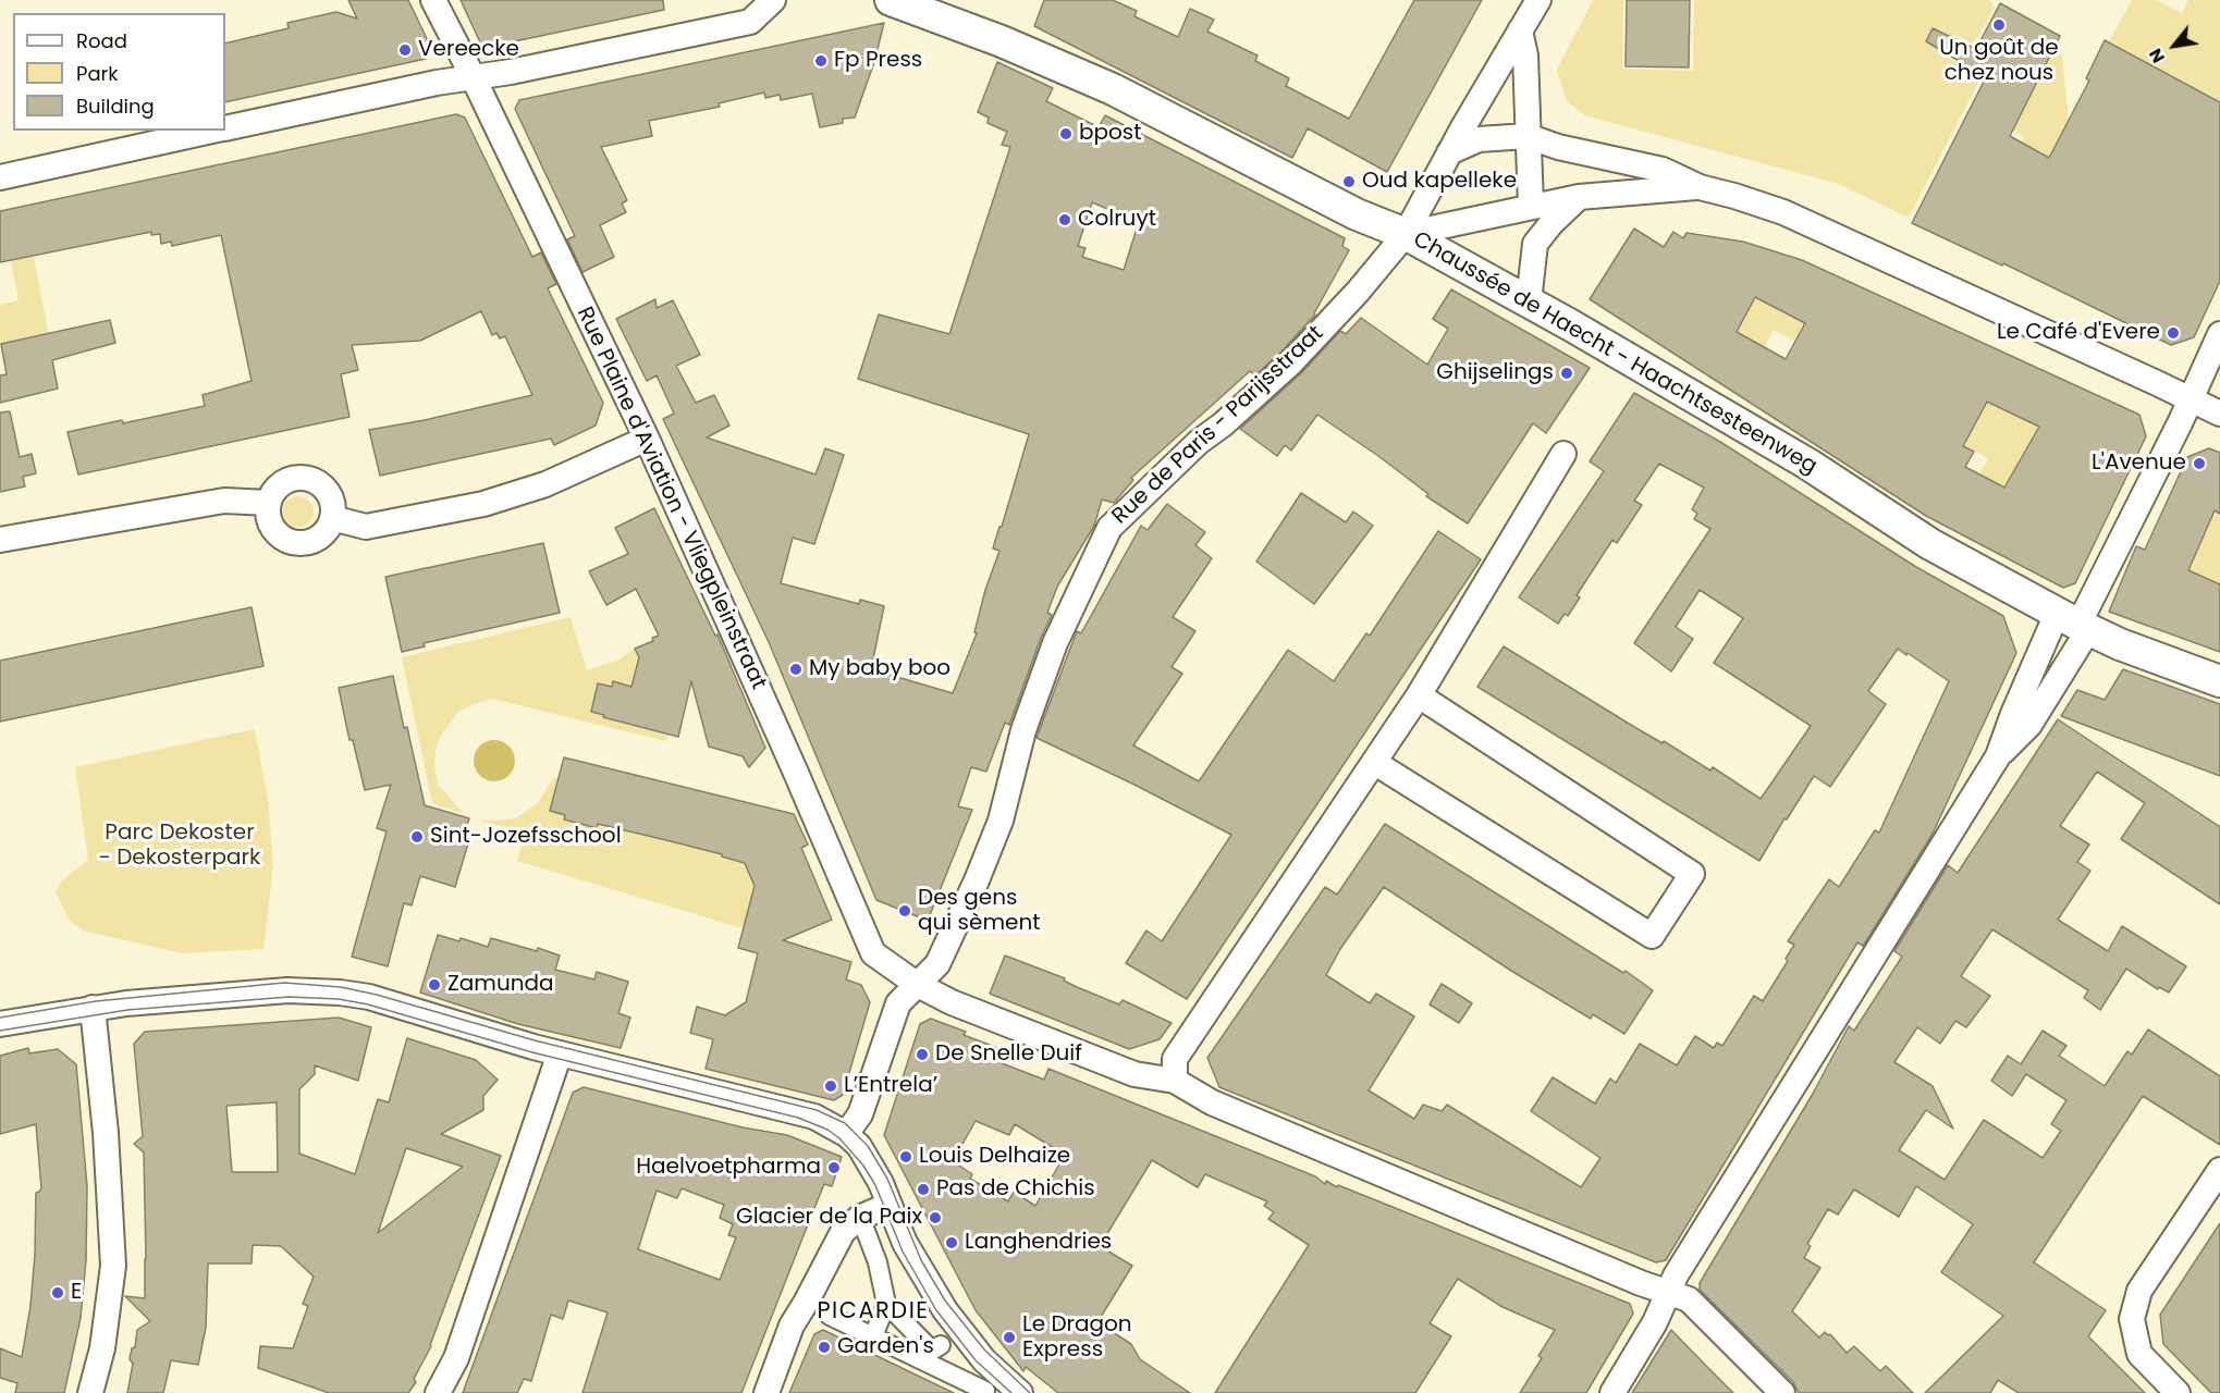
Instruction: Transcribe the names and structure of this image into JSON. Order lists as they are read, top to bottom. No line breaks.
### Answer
{"streets":{"street":["Chaussée de Haecht - Haachtsesteenweg","Rue de Paris - Parijsstraat","Rue Plaine d'Aviation - Vliegpleinstraat"]},"crossings":[["Chaussée de Haecht - Haachtsesteenweg","Rue de Paris - Parijsstraat"],["Rue de Paris - Parijsstraat","Rue Plaine d'Aviation - Vliegpleinstraat"]],"districts":["PICARDIE"],"parks":["Parc Dekoster - Dekosterpark"],"places":["Un goût de chez nous","Vereecke","Fp Press","bpost","Oud kapelleke","Colruyt","Le Café d'Evere","Ghijselings","L'Avenue","My baby boo","Sint-Jozefsschool","Des gens qui sèment","Zamunda","De Snelle Duif","L’Entrela’","Louis Delhaize","Haelvoetpharma","Pas de Chichis","Glacier de la Paix","Langhendries","E","Le Dragon Express","Garden's"],"legend":["Road","Park","Building"],"north":"bottom left"}
